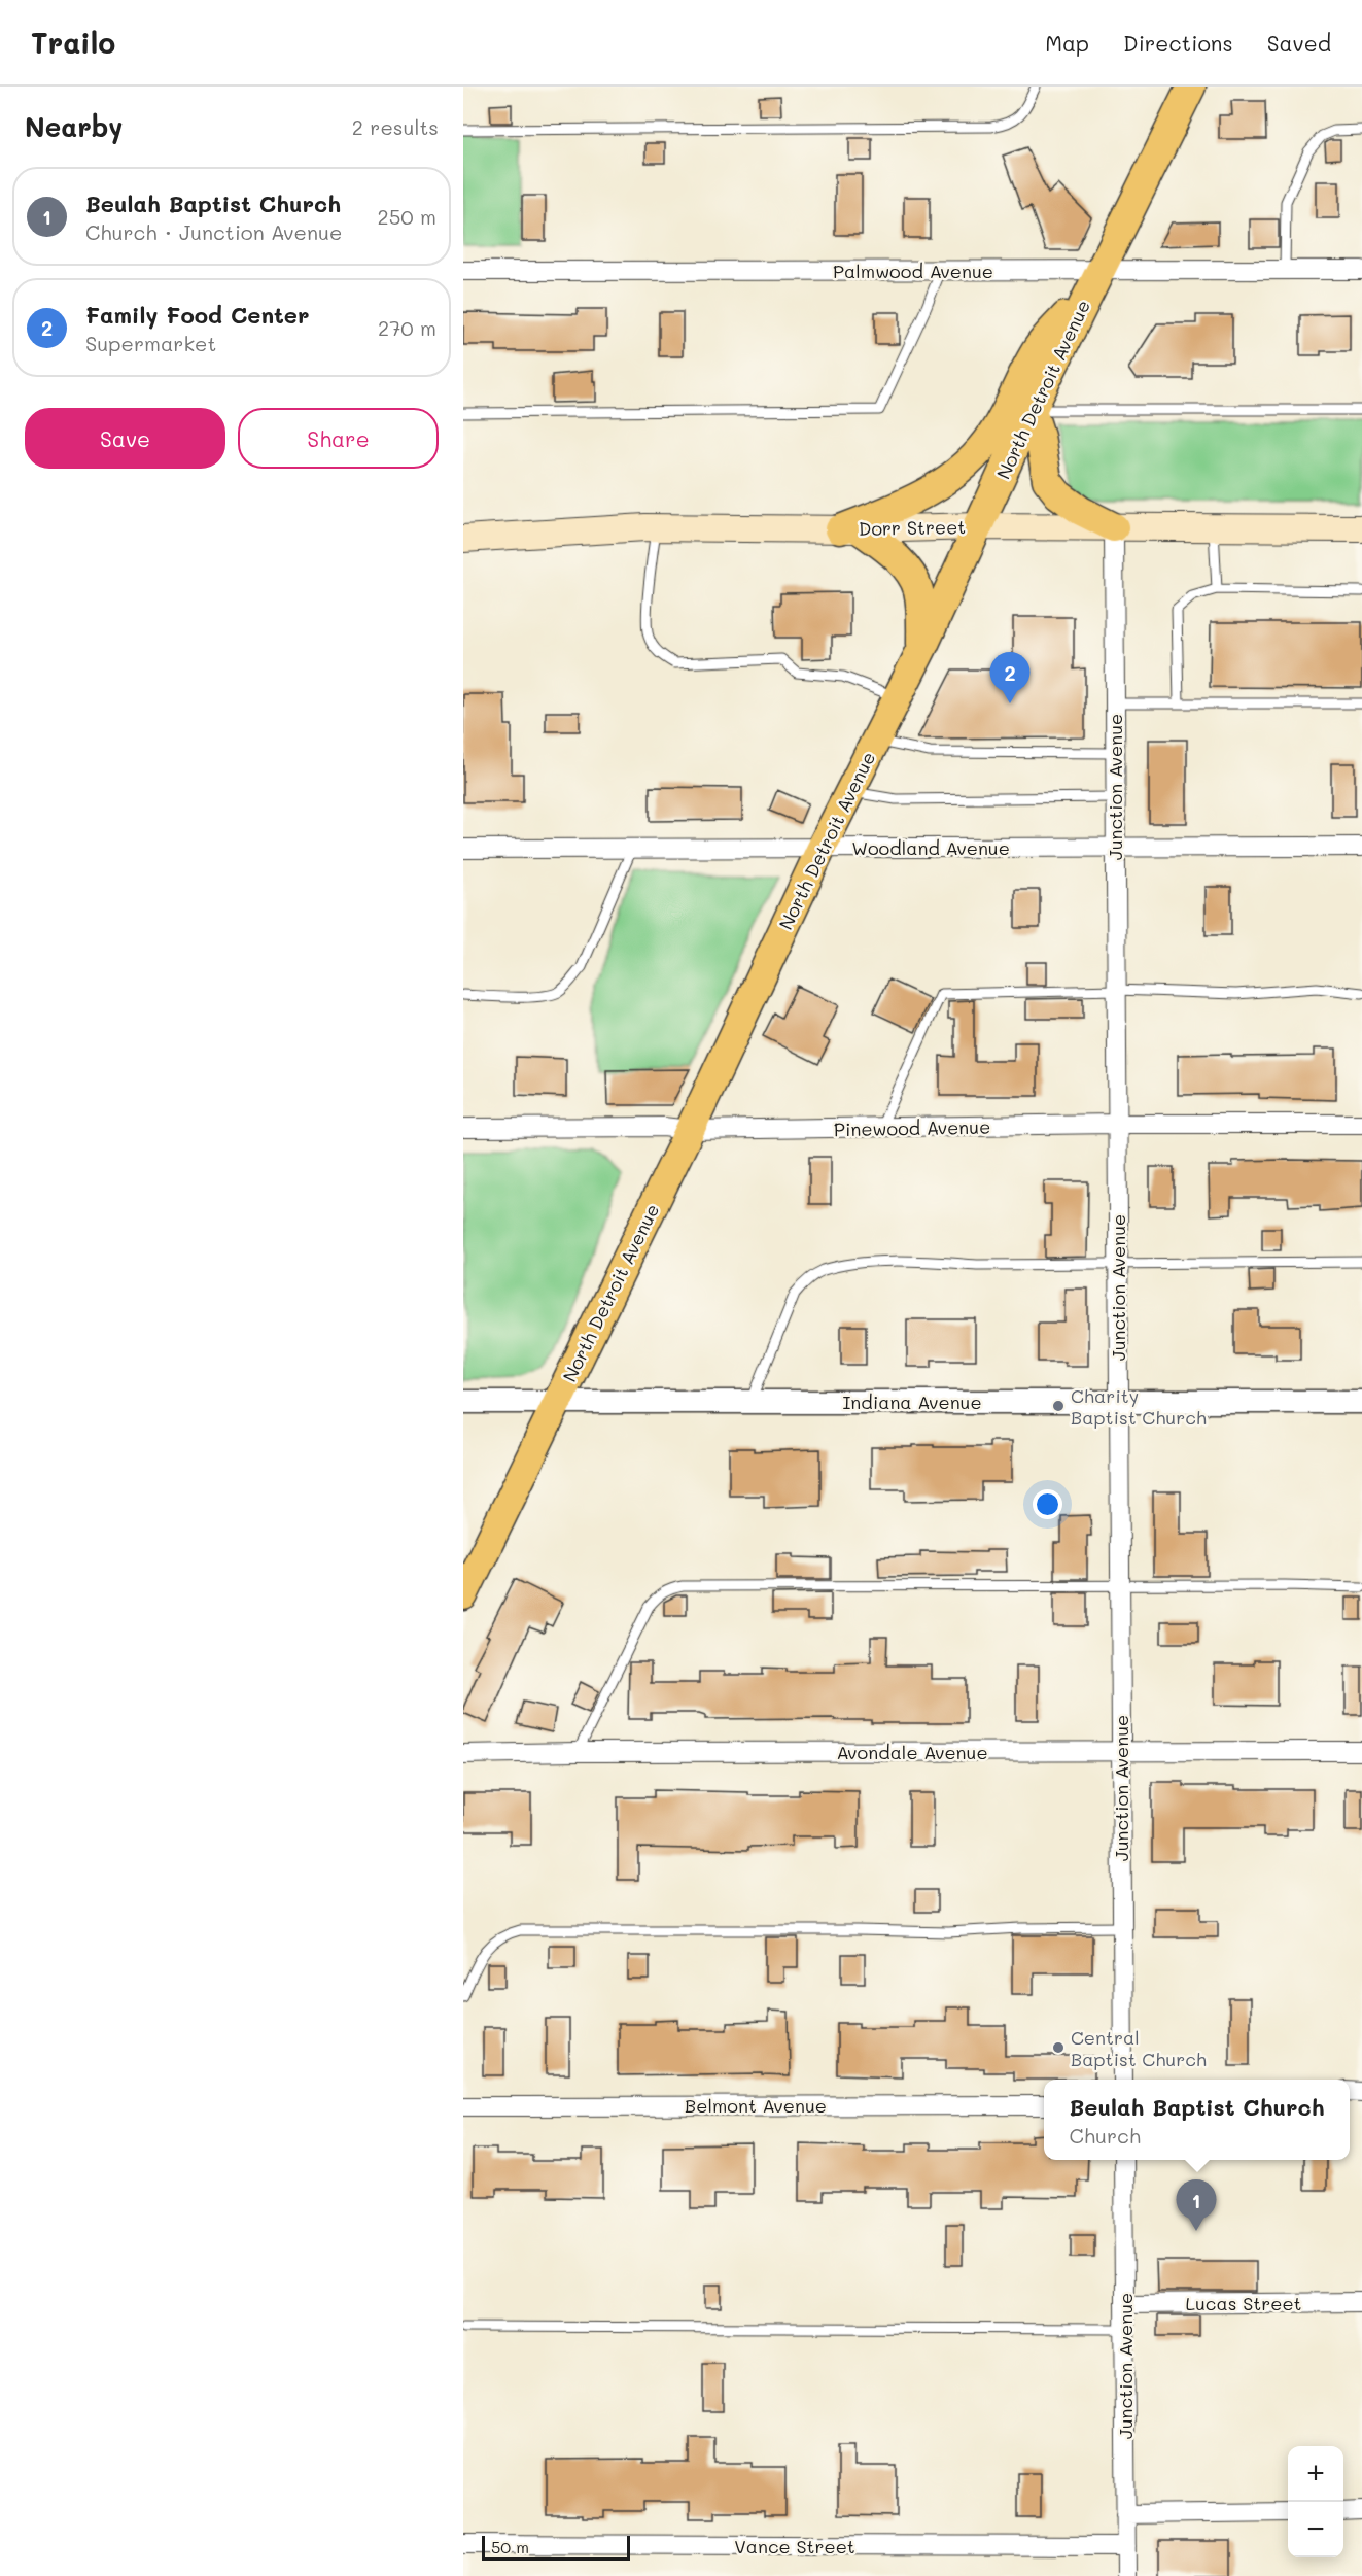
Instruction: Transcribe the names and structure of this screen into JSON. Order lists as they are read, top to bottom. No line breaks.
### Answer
{"streets":{"main road":["North Detroit Avenue","Dorr Street"],"street":["Palmwood Avenue","Junction Avenue","Woodland Avenue","Pinewood Avenue","Indiana Avenue","Avondale Avenue","Belmont Avenue","Lucas Street","Vance Street"]},"crossings":[["Palmwood Avenue","North Detroit Avenue"],["North Detroit Avenue","Dorr Street"],["North Detroit Avenue","Woodland Avenue"],["North Detroit Avenue","Pinewood Avenue"],["North Detroit Avenue","Indiana Avenue"],["Dorr Street","Junction Avenue"],["Junction Avenue","Woodland Avenue"],["Junction Avenue","Pinewood Avenue"],["Junction Avenue","Indiana Avenue"],["Junction Avenue","Avondale Avenue"],["Junction Avenue","Lucas Street"],["Junction Avenue","Vance Street"]],"places":["Charity Baptist Church","Central Baptist Church"],"scale_bar":"50 m","page":{"header":"Trailo","nav":["Map","Directions","Saved"],"heading":["Nearby","2 results"],"list":[{"mark":"1","name":"Beulah Baptist Church","note":"Church · Junction Avenue","value":"250 m"},{"mark":"2","name":"Family Food Center","note":"Supermarket","value":"270 m"}],"buttons":["Save","Share"],"pins":["2","1"],"popup":["Beulah Baptist Church","Church"],"map_buttons":["+","−"],"scale":"50 m"}}
